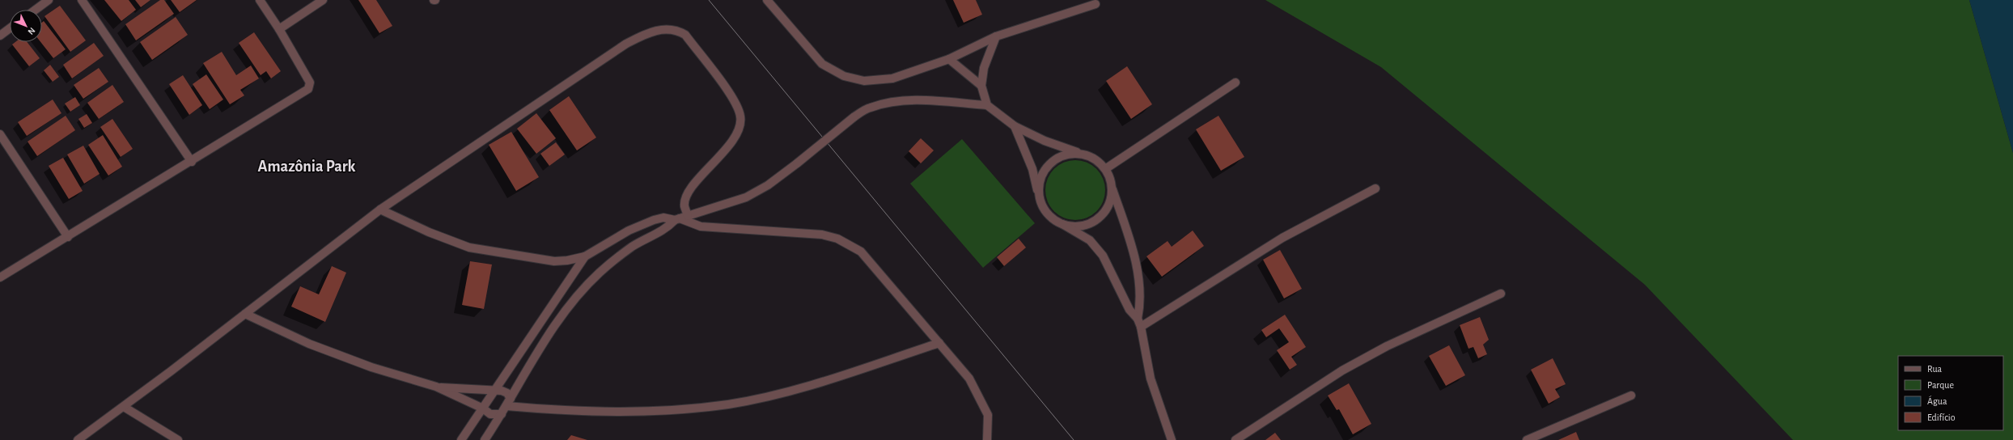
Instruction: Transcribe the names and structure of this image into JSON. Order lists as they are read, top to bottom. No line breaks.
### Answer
{"districts":["Amazônia Park"],"legend":["Rua","Parque","Água","Edifício"],"north":"bottom right"}
